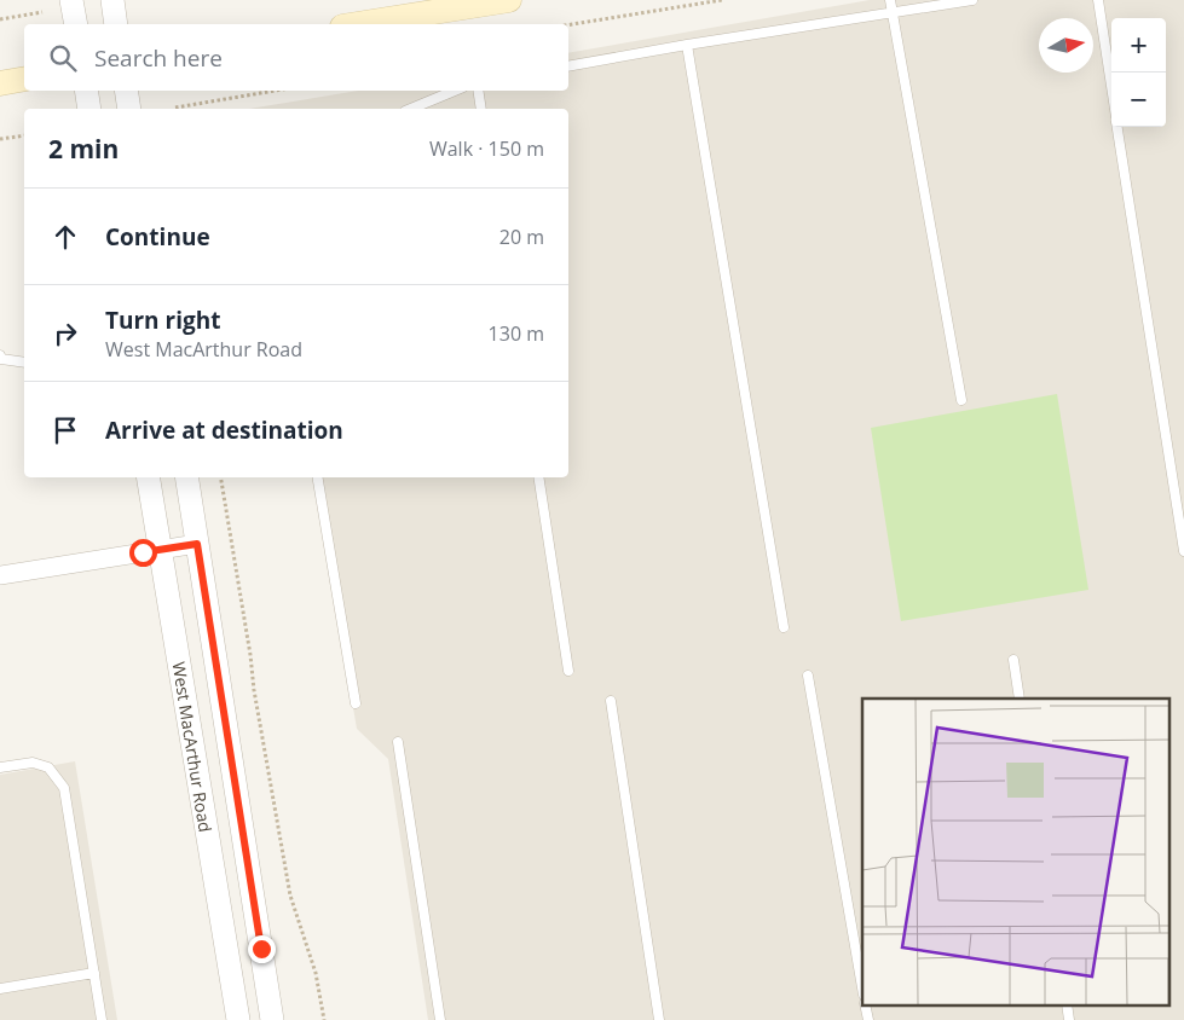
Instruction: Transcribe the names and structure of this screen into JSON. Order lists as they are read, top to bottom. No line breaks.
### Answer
{"streets":{"street":["West MacArthur Road"]},"north":"right","page":{"map_buttons":["+","−"],"search":"Search here","heading":["2 min","Walk · 150 m"],"list":[["Continue","20 m"],["Turn right","West MacArthur Road","130 m"],"Arrive at destination"]}}
